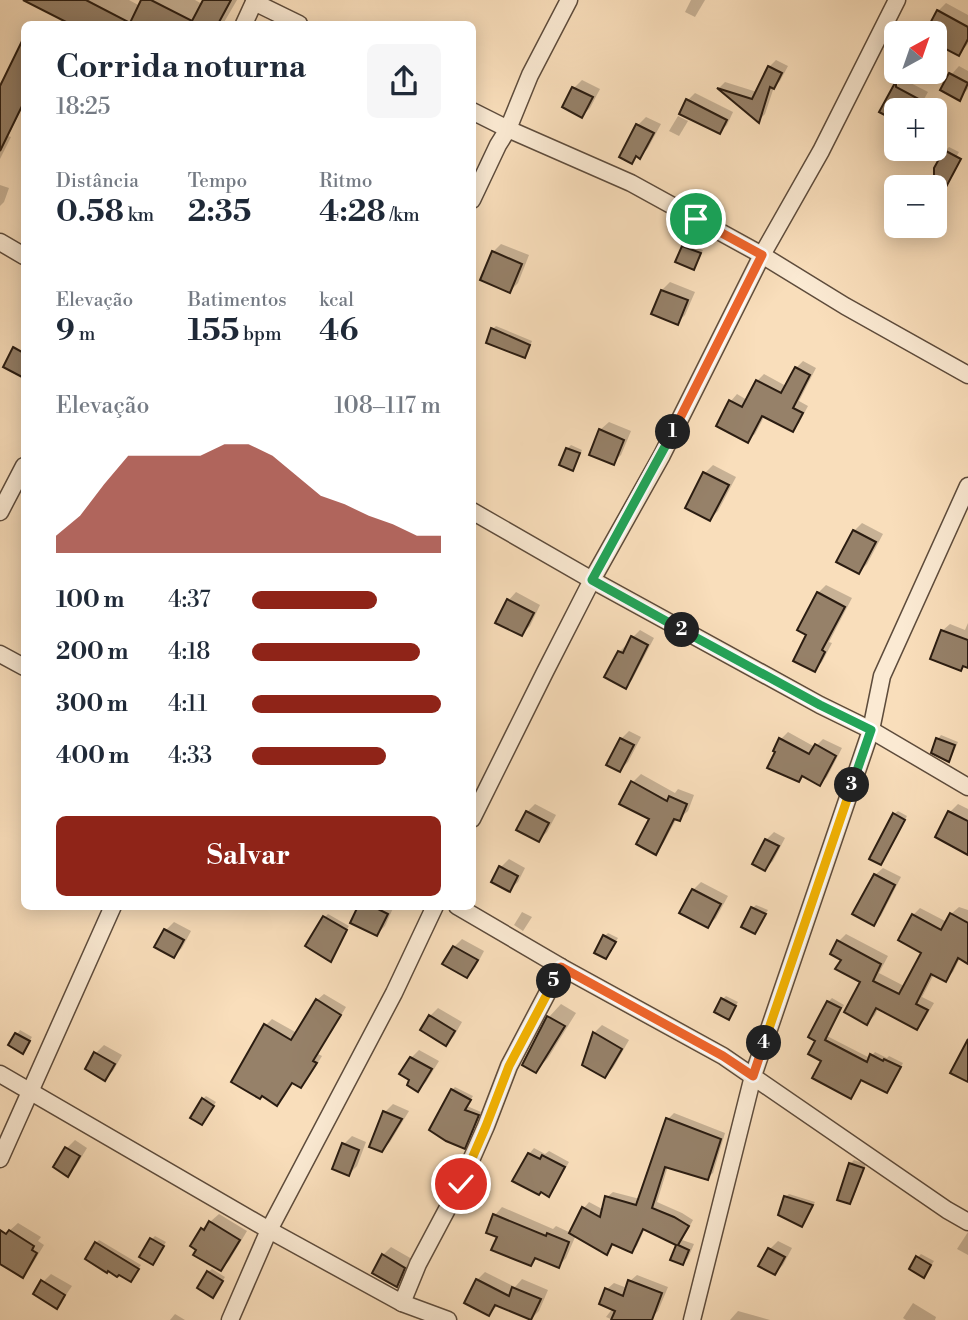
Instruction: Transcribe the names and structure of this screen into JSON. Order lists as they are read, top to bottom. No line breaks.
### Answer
{"north":"top right","page":{"map_buttons":["+","−"],"heading":["Corrida noturna","18:25"],"stats":[["Distância","0.58 km"],["Tempo","2:35"],["Ritmo","4:28 /km"],["Elevação","9 m"],["Batimentos","155 bpm"],["kcal","46"]],"chart":["Elevação","108–117 m"],"pins":["1","2","3","5","4"],"list":[{"name":"100 m","note":"4:37"},{"name":"200 m","note":"4:18"},{"name":"300 m","note":"4:11"},{"name":"400 m","note":"4:33"}],"buttons":"Salvar"}}
